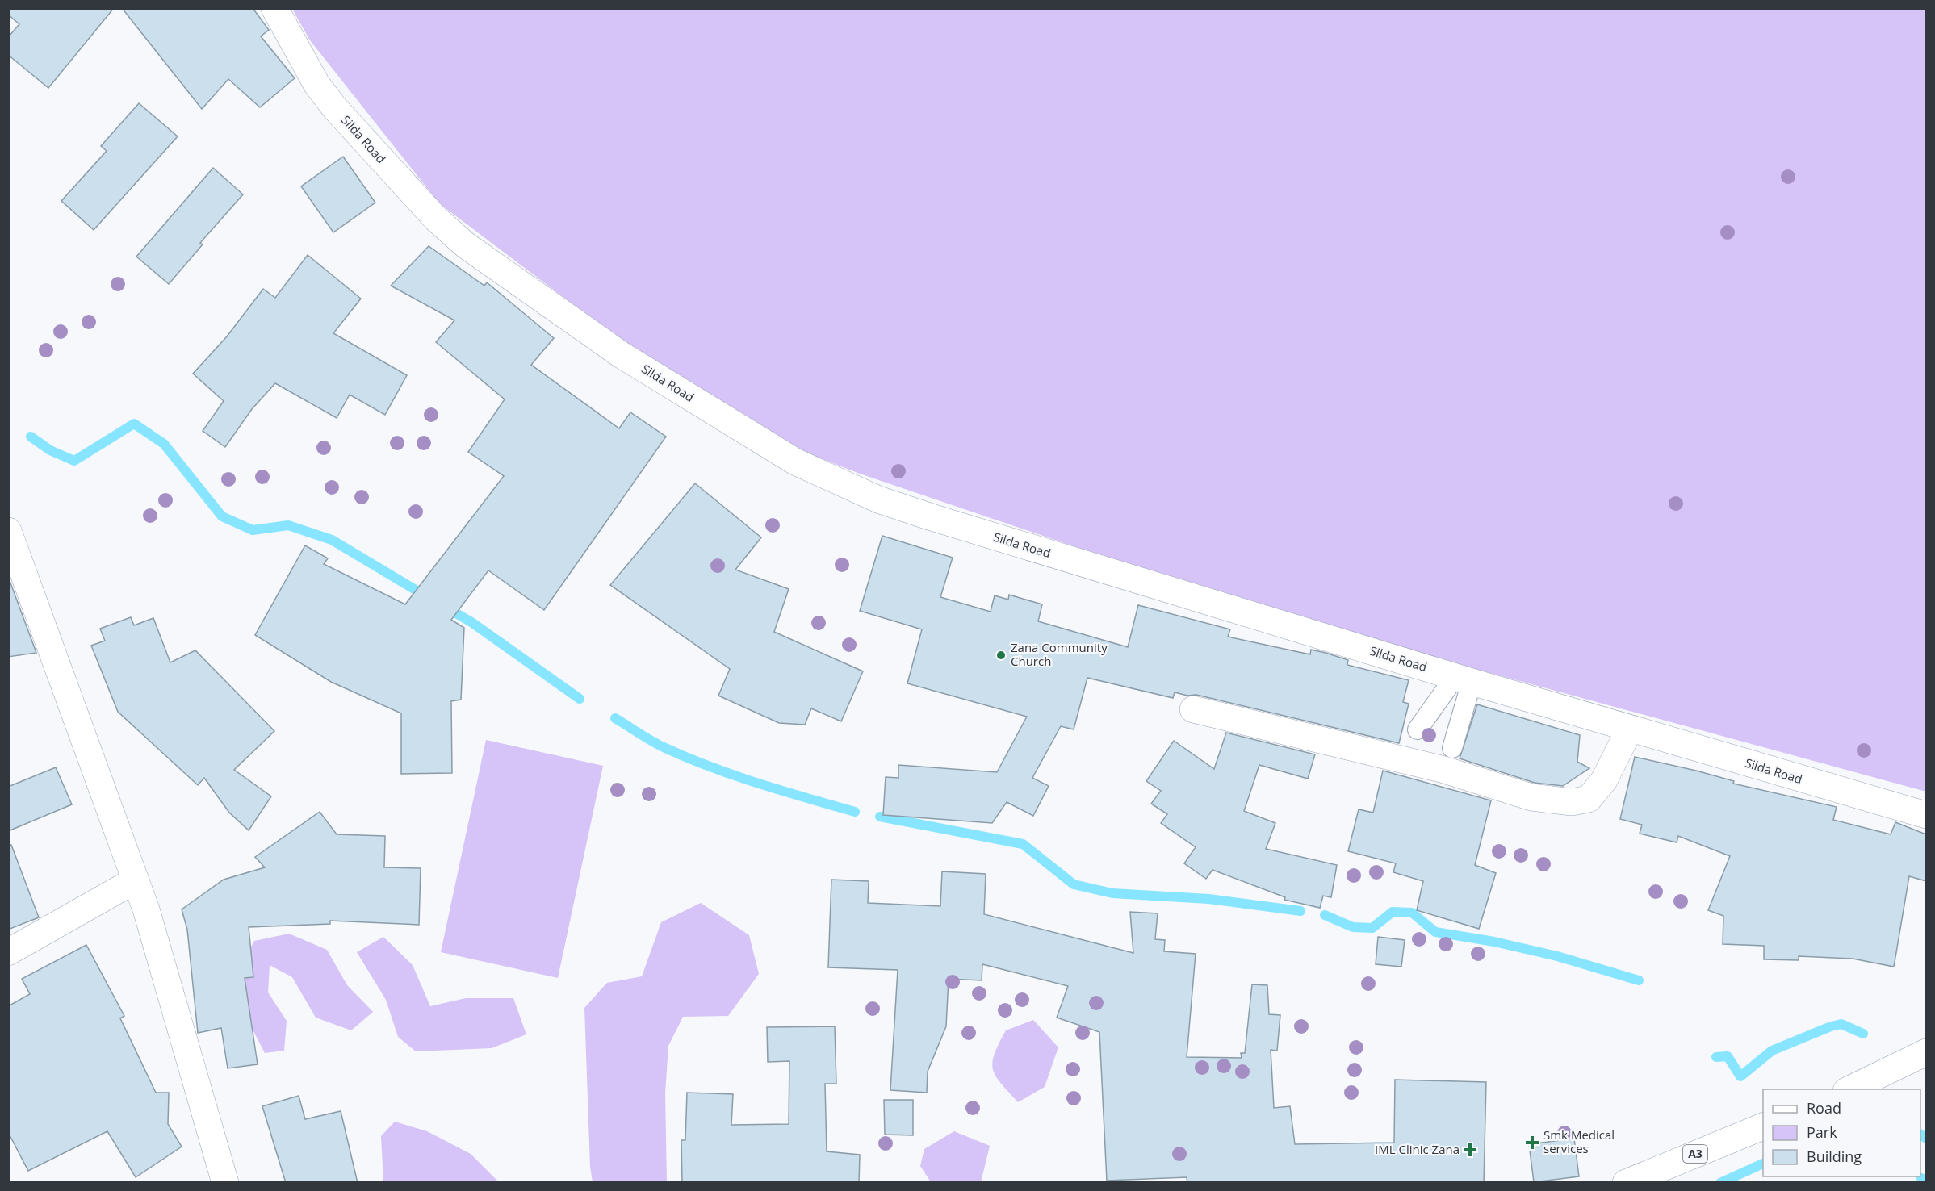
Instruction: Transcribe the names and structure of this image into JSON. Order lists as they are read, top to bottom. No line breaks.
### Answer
{"streets":{"street":["Silda Road","A3"]},"places":{"other":["Zana Community Church"],"health":["Smk Medical services","IML Clinic Zana"]},"legend":["Road","Park","Building"]}
